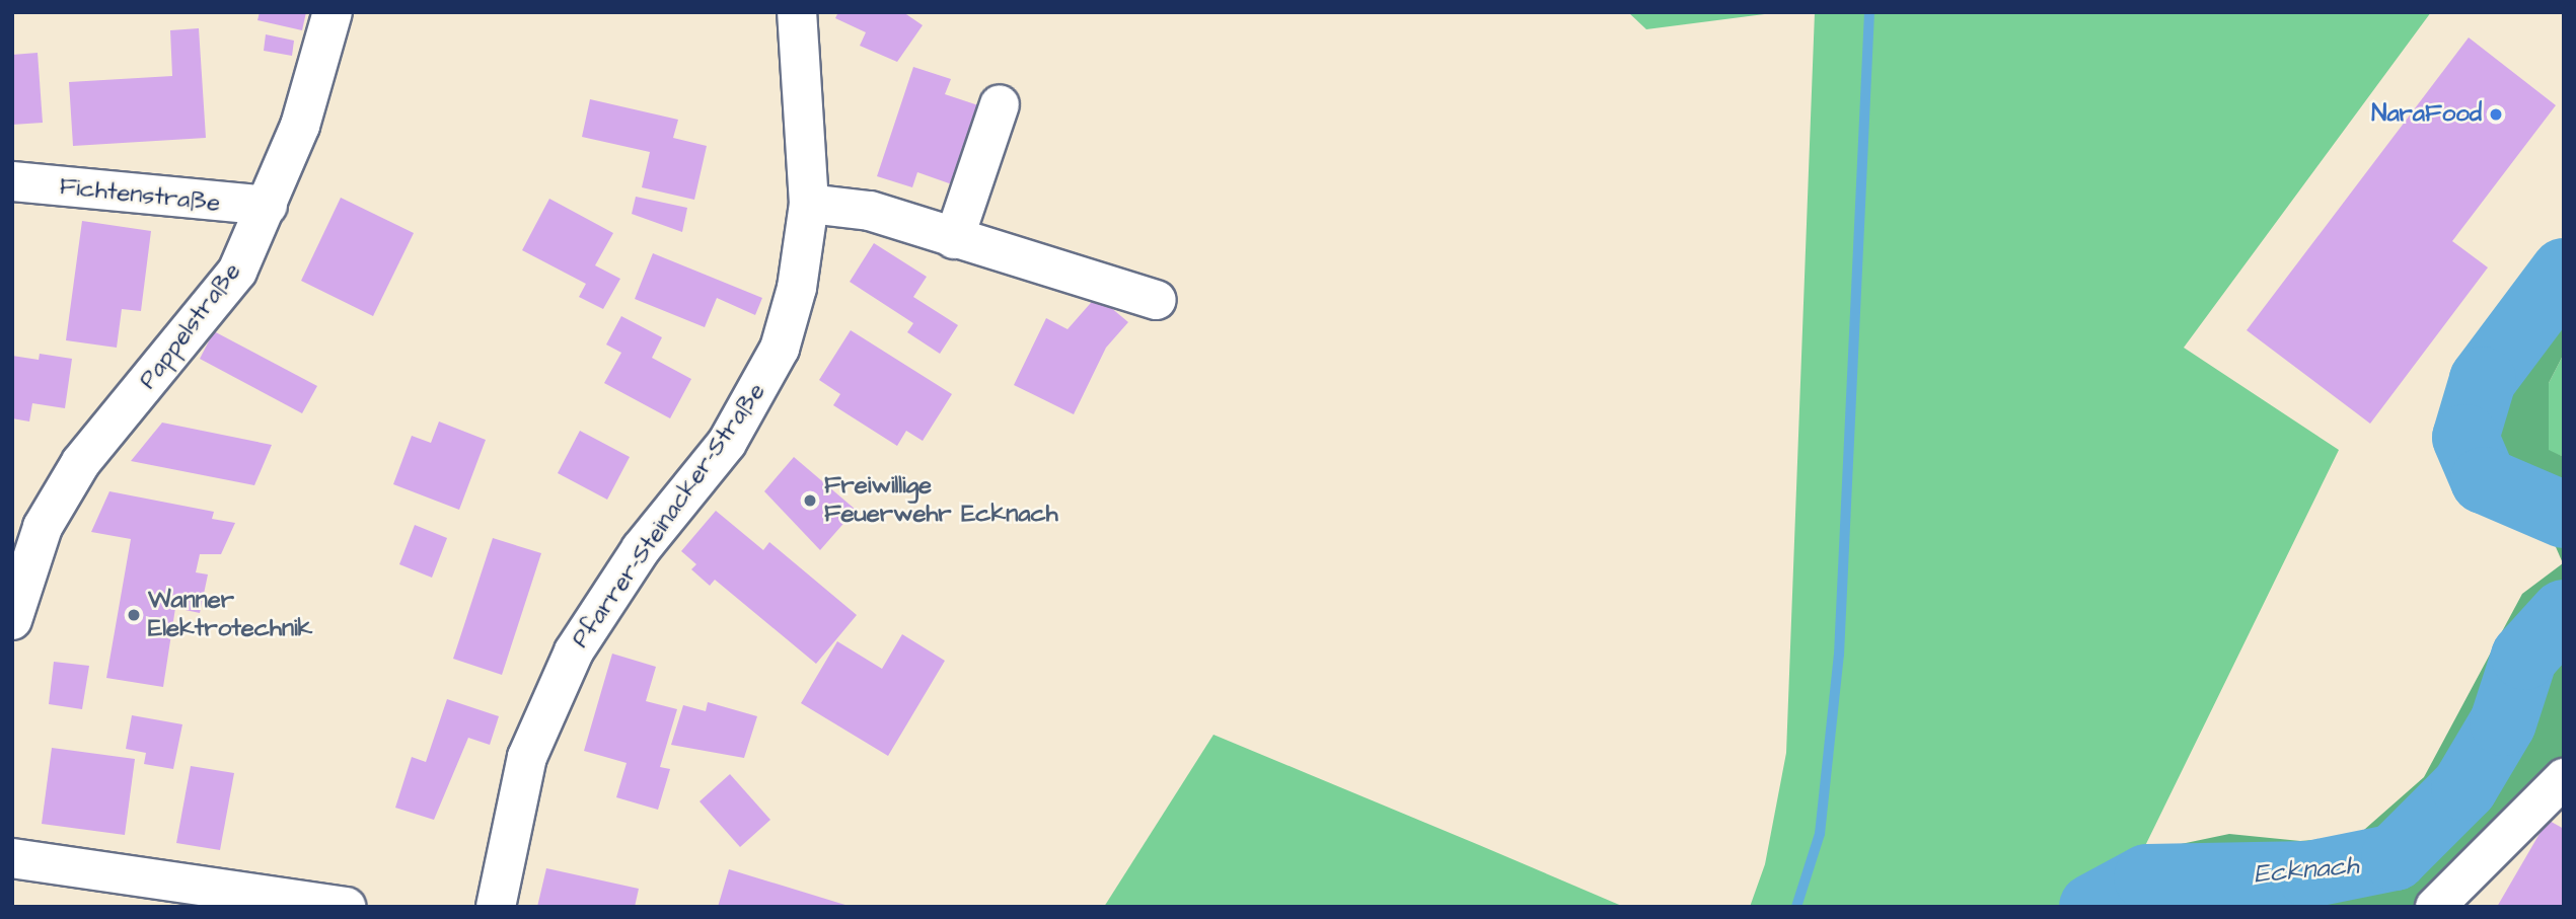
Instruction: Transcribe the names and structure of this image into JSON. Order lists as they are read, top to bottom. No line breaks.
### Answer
{"streets":{"street":["Fichtenstraße","Pappelstraße","Pfarrer-Steinacker-Straße"]},"crossings":[["Fichtenstraße","Pappelstraße"]],"water":["Ecknach"],"places":["NaraFood","Freiwillige Feuerwehr Ecknach","Wanner Elektrotechnik"]}
